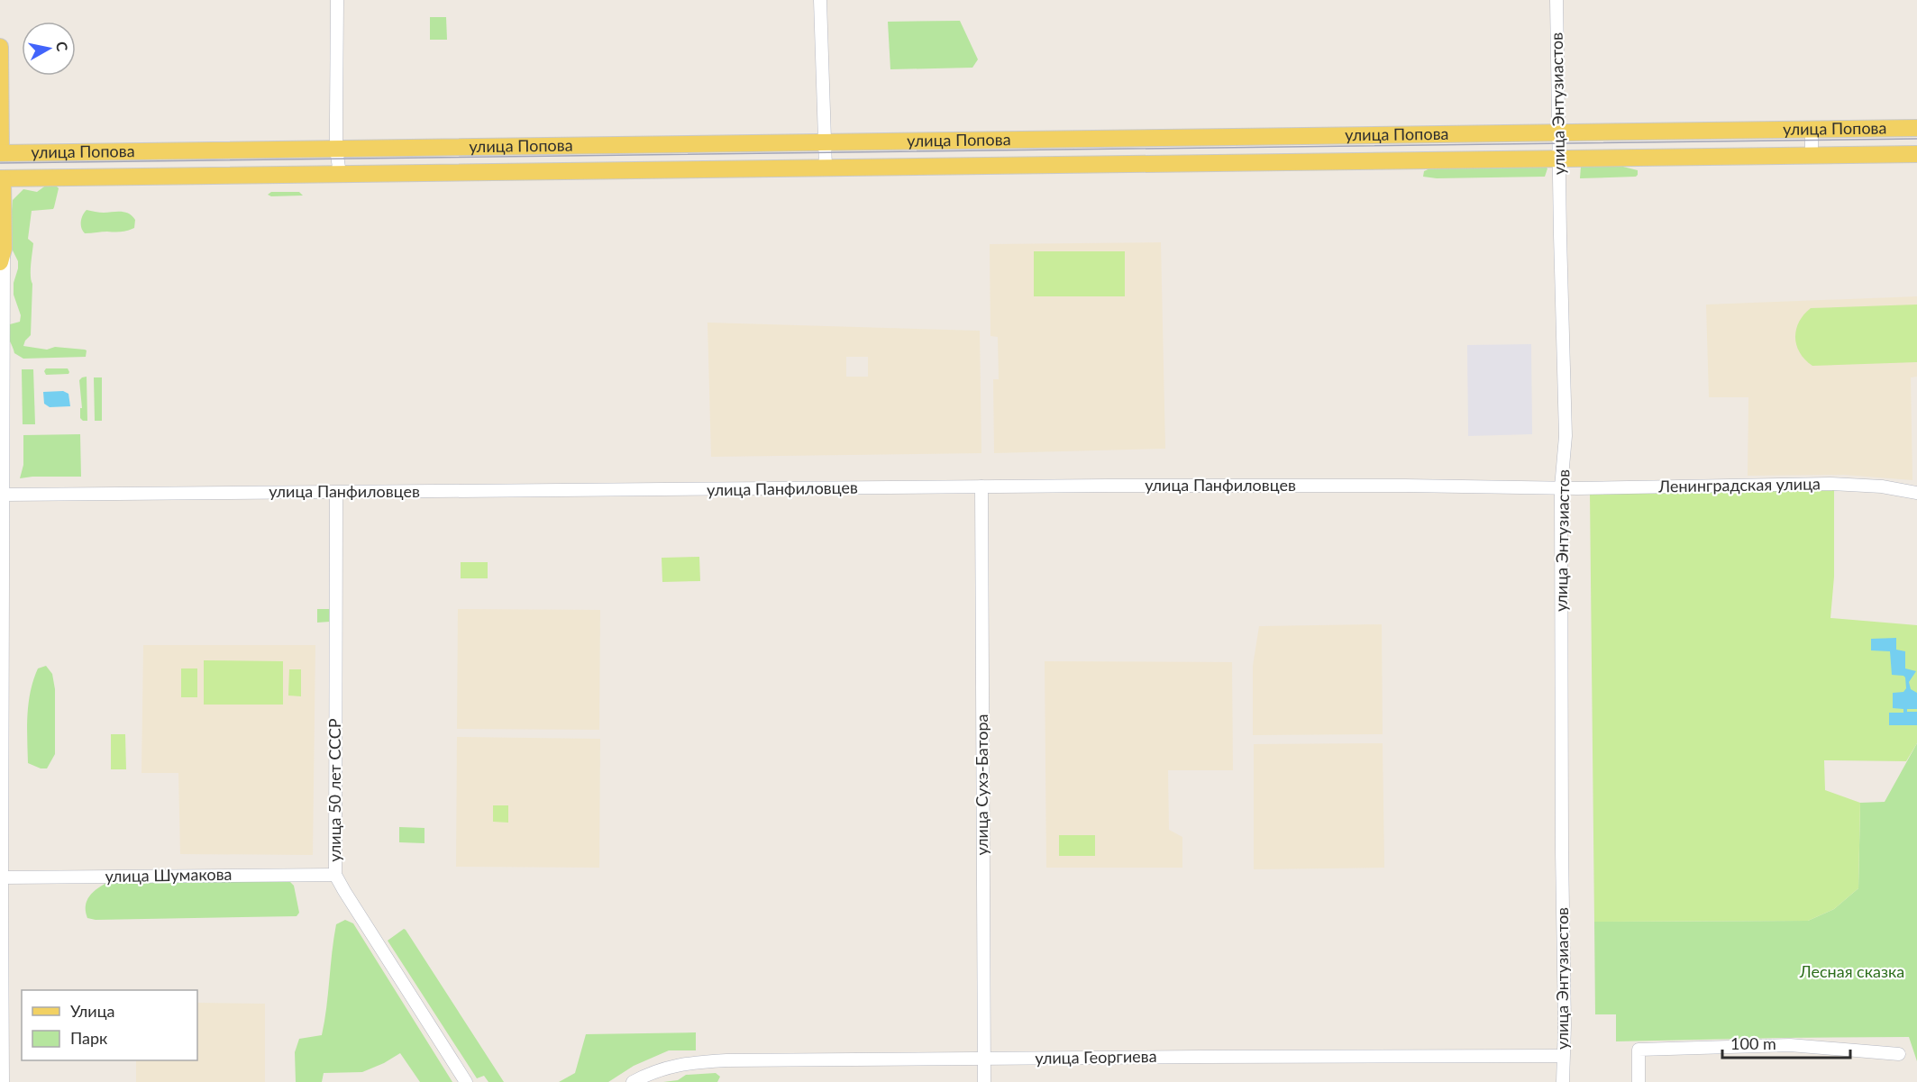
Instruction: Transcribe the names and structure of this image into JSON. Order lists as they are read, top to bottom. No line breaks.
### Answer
{"streets":{"main road":["улица Попова"],"street":["улица Энтузиастов","улица Панфиловцев","Ленинградская улица","улица Сухэ-Батора","улица 50 лет СССР","улица Шумакова","улица Георгиева"]},"crossings":[["улица Энтузиастов","улица Попова"],["улица Энтузиастов","улица Панфиловцев"],["улица Энтузиастов","Ленинградская улица"],["улица Энтузиастов","улица Георгиева"],["улица Панфиловцев","Ленинградская улица"],["улица Панфиловцев","улица Сухэ-Батора"],["улица Панфиловцев","улица 50 лет СССР"],["улица Сухэ-Батора","улица Георгиева"],["улица 50 лет СССР","улица Шумакова"]],"parks":["Лесная сказка"],"legend":["Улица","Парк"],"scale_bar":"100 m","north":"right"}
